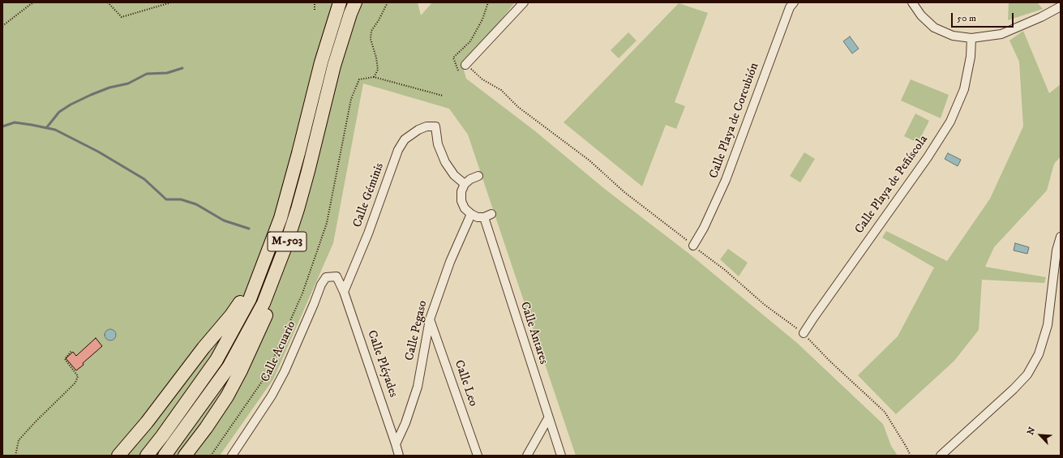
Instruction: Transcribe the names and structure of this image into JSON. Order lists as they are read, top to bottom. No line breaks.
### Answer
{"streets":{"highway":["M-503"],"street":["Calle Playa de Corcubión","Calle Playa de Peñíscola","Calle Géminis","Calle Pegaso","Calle Antares","Calle Acuario","Calle Pléyades","Calle Leo"]},"crossings":[["Calle Géminis","Calle Acuario"],["Calle Géminis","Calle Pléyades"],["Calle Pegaso","Calle Antares"],["Calle Pegaso","Calle Pléyades"],["Calle Pegaso","Calle Leo"],["Calle Acuario","Calle Pléyades"]],"scale_bar":"50 m","north":"top left"}
